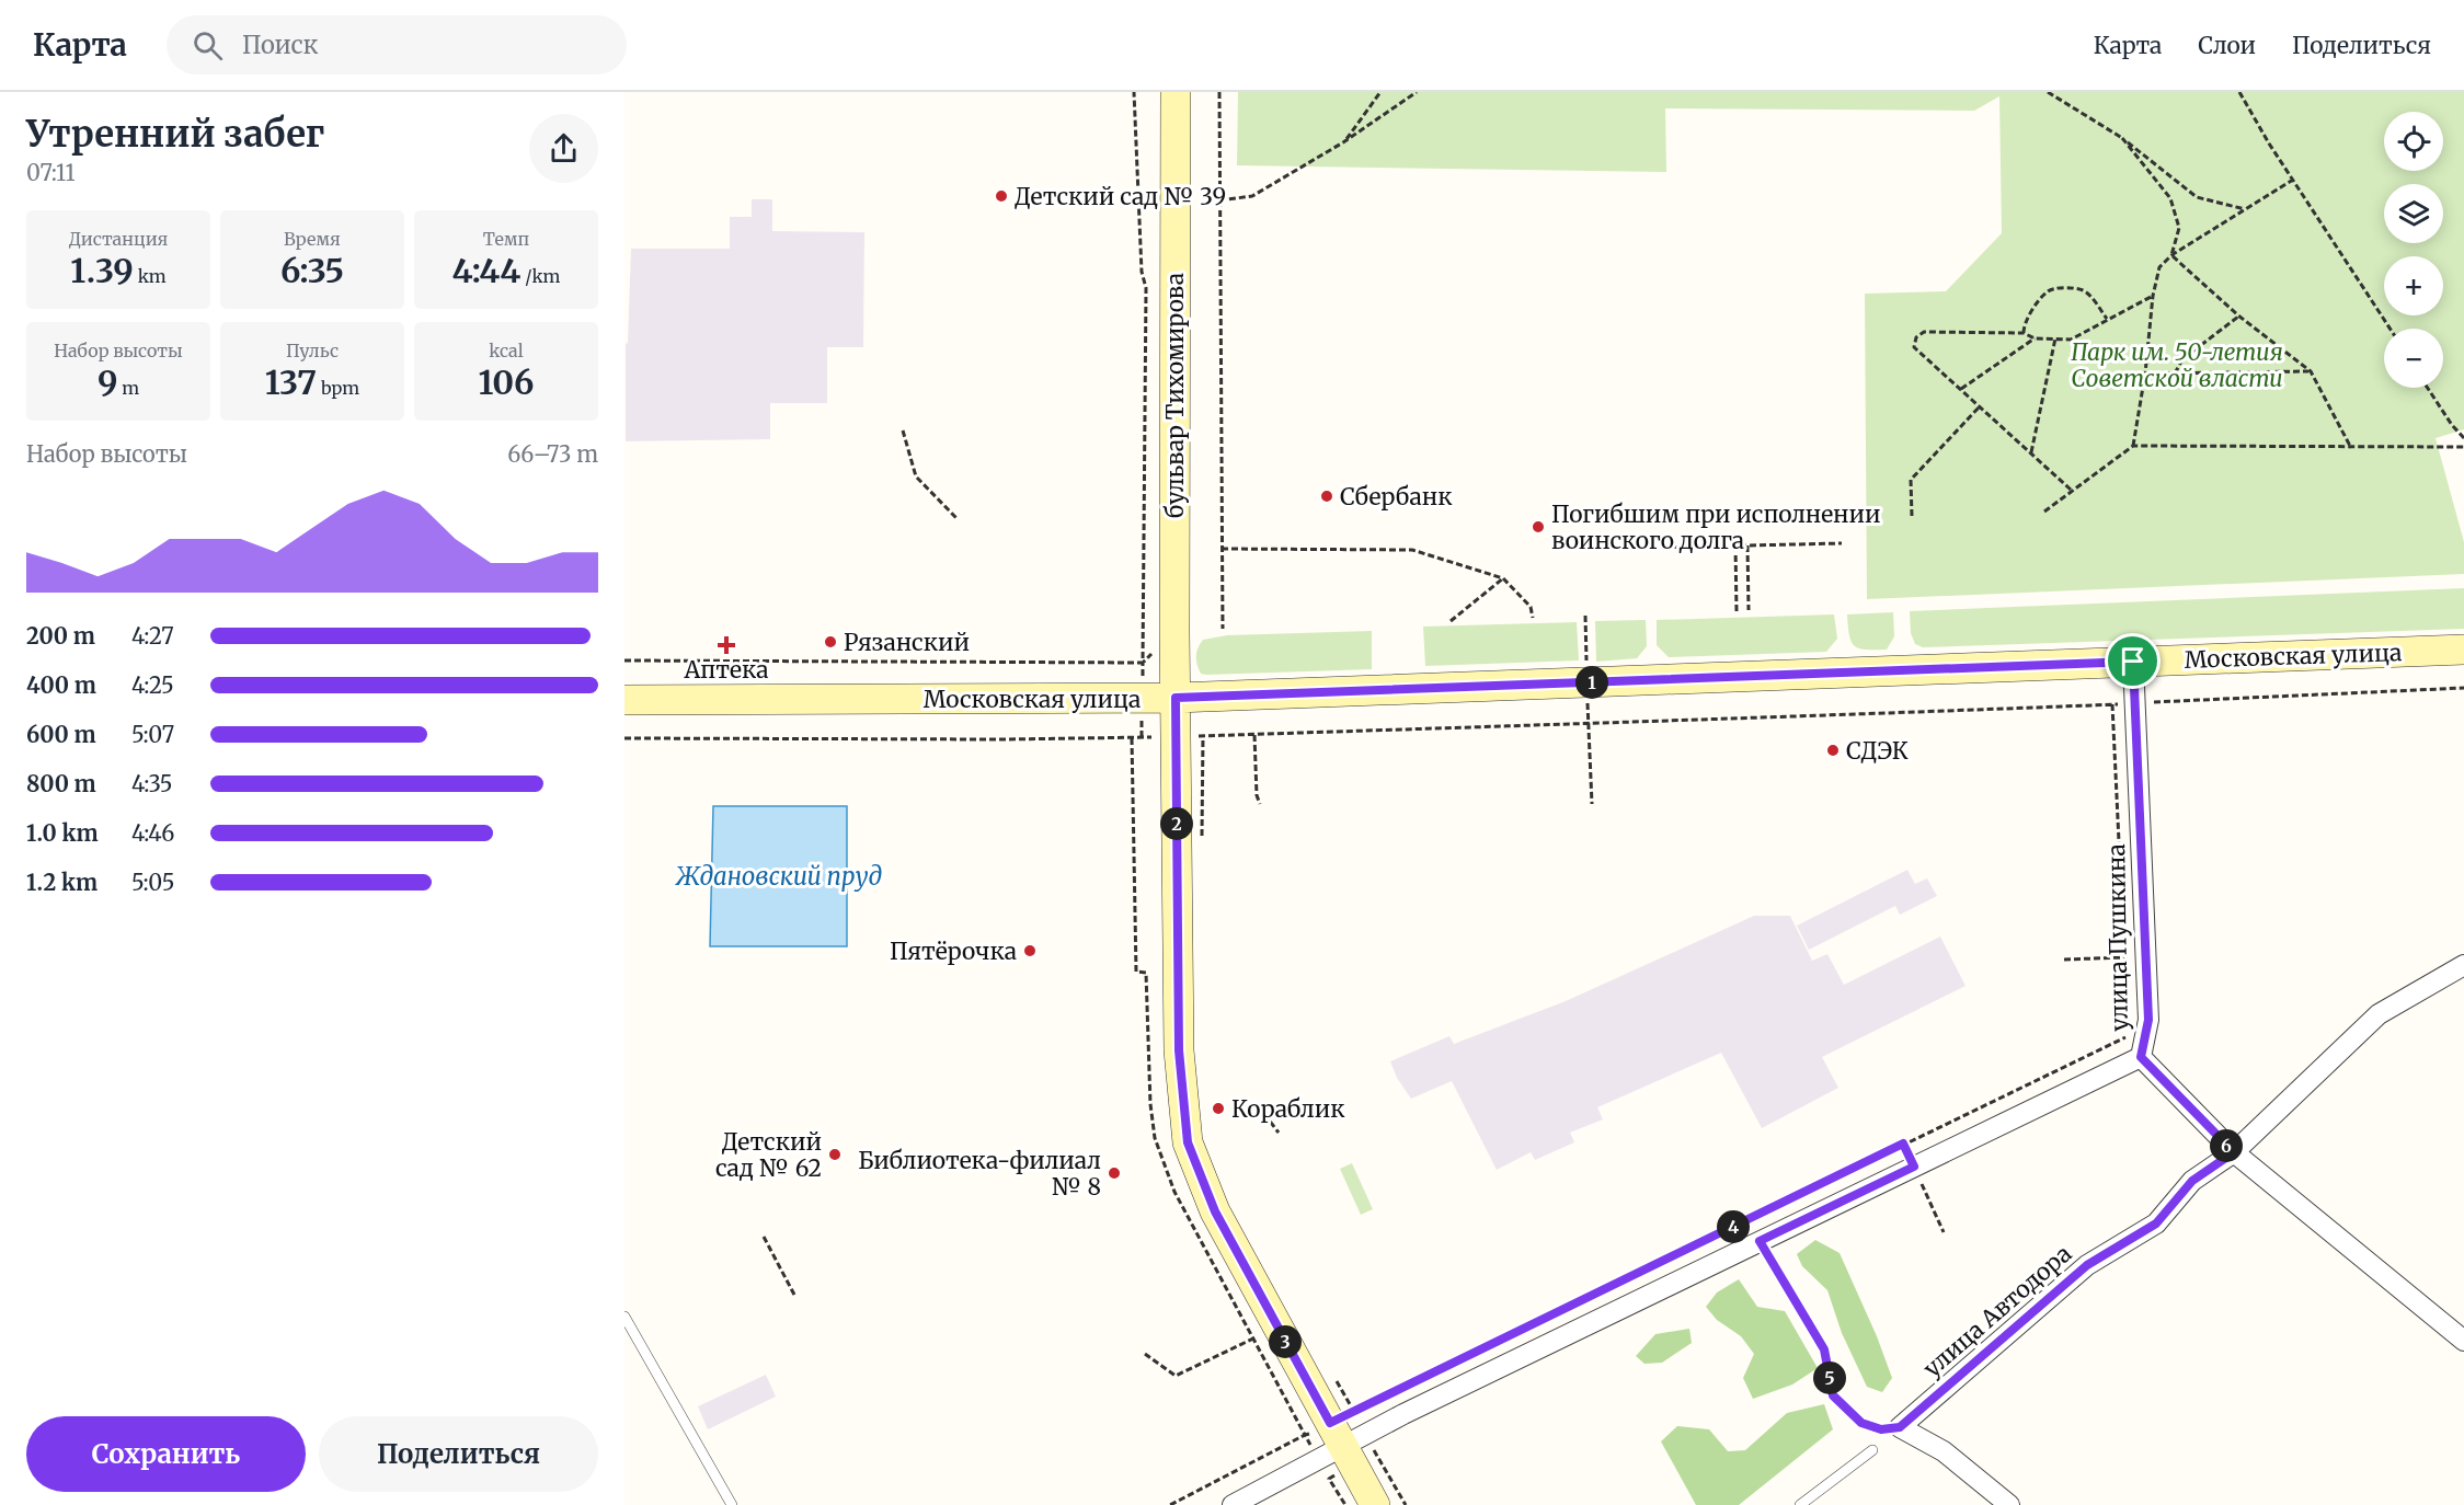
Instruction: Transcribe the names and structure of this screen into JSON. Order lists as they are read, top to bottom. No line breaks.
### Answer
{"streets":{"main road":["бульвар Тихомирова","Московская улица"],"street":["улица Пушкина","улица Автодора"]},"crossings":[["бульвар Тихомирова","Московская улица"],["Московская улица","улица Пушкина"],["улица Пушкина","улица Автодора"]],"water":["Ждановский пруд"],"parks":["Парк им. 50-летия Советской власти"],"places":{"other":["Детский сад № 39","Сбербанк","Погибшим при исполнении воинского долга","Рязанский","СДЭК","Пятёрочка","Кораблик","Детский сад № 62","Библиотека-филиал № 8"],"health":["Аптека"]},"page":{"header":"Карта","search":"Поиск","nav":["Карта","Слои","Поделиться"],"heading":["Утренний забег","07:11"],"map_buttons":["+","−"],"stats":[["Дистанция","1.39 km"],["Время","6:35"],["Темп","4:44 /km"],["Набор высоты","9 m"],["Пульс","137 bpm"],["kcal","106"]],"chart":["Набор высоты","66–73 m"],"list":[{"name":"200 m","note":"4:27"},{"name":"400 m","note":"4:25"},{"name":"600 m","note":"5:07"},{"name":"800 m","note":"4:35"},{"name":"1.0 km","note":"4:46"},{"name":"1.2 km","note":"5:05"}],"pins":["1","2","6","4","3","5"],"buttons":["Сохранить","Поделиться"]}}
